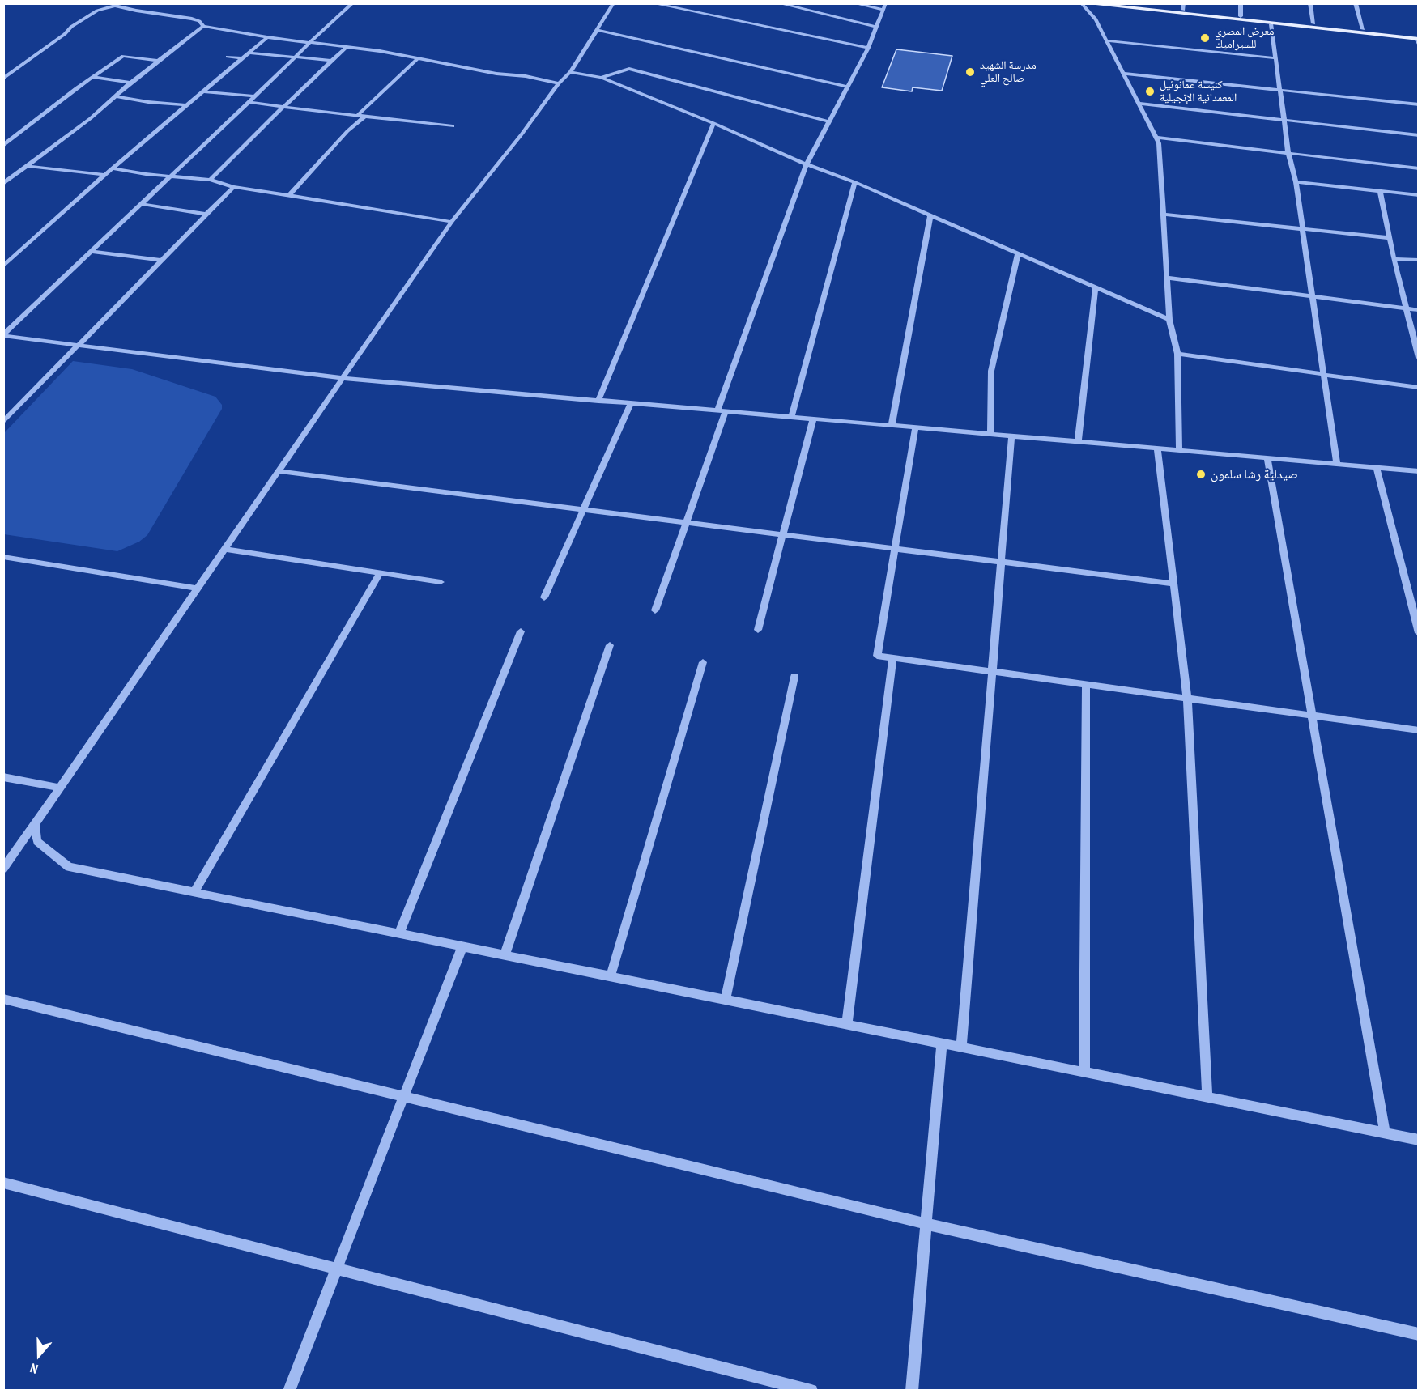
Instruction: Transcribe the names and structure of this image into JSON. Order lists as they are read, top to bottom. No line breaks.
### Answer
{"places":["معرض المصري للسيراميك","مدرسة الشهيد صالح العلي","كنيسة عمانوئيل المعمدانية الإنجيلية","صيدلية رشا سلمون"],"north":"bottom"}
